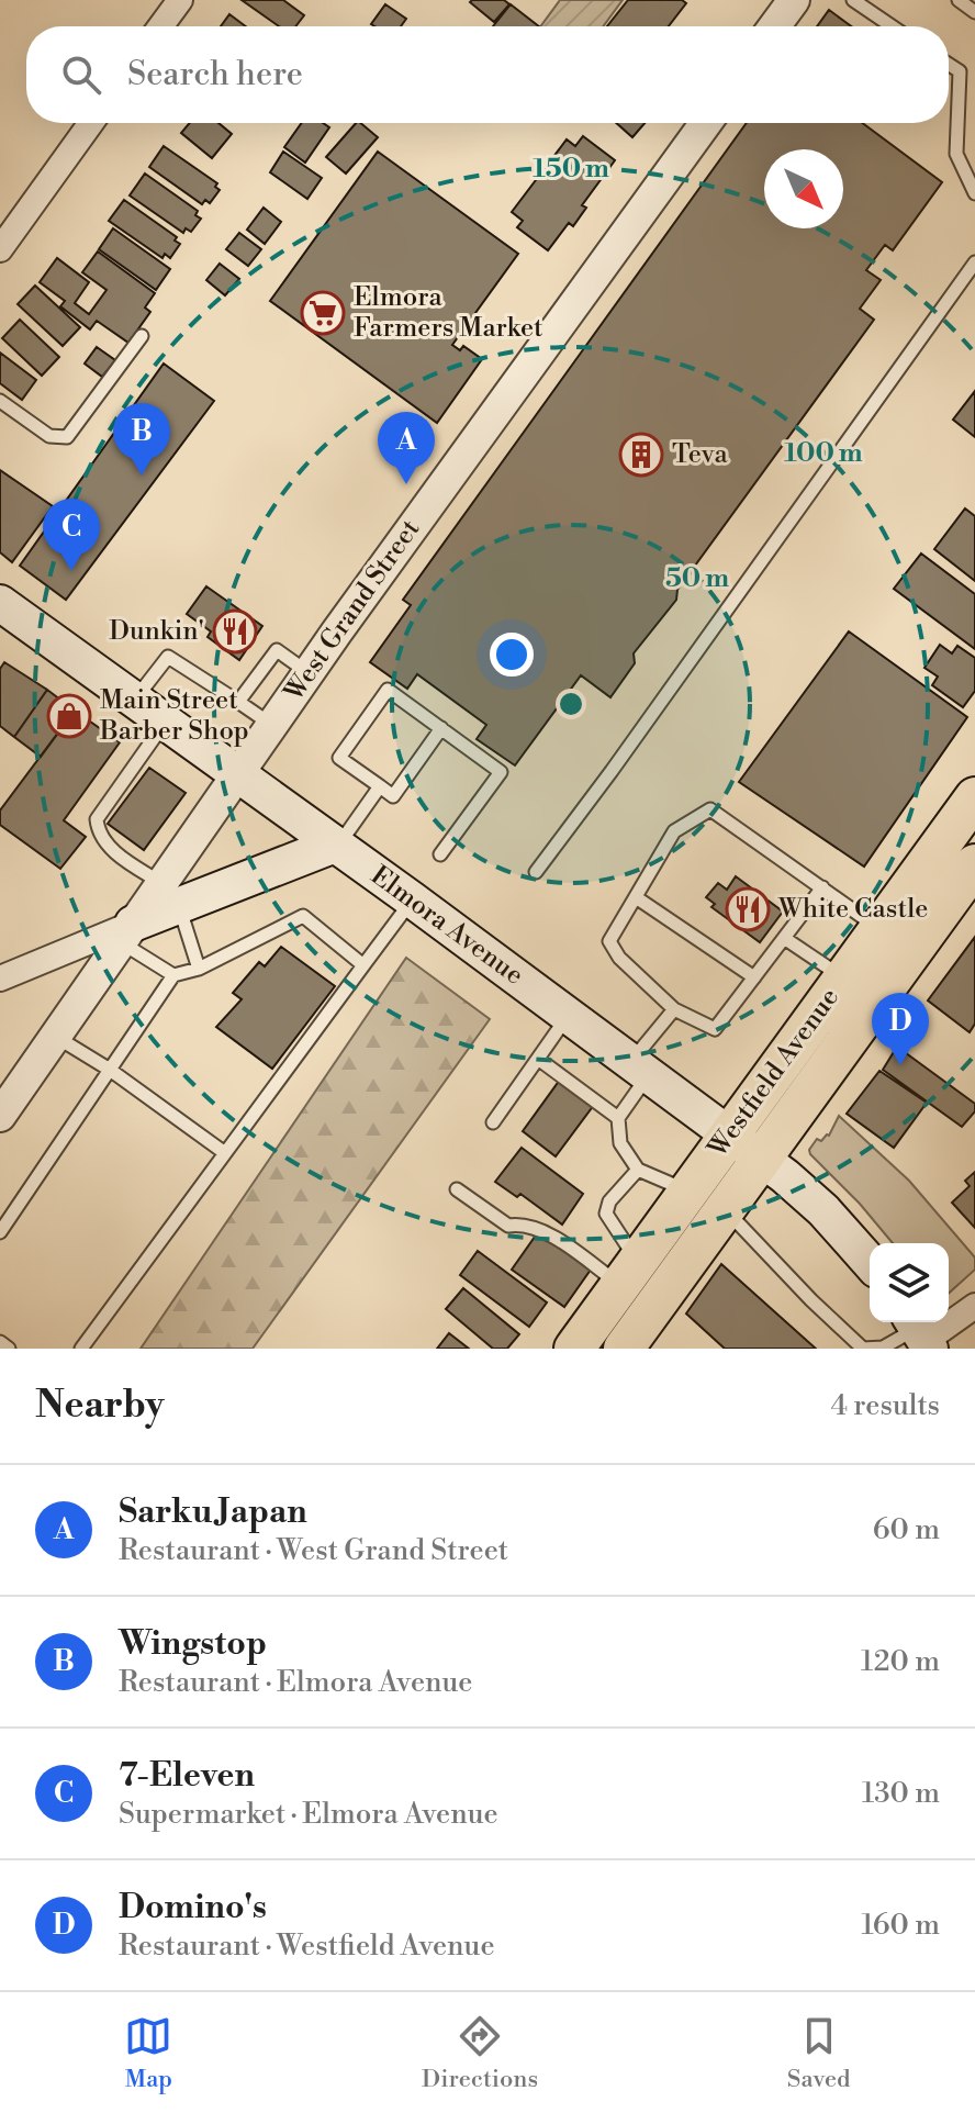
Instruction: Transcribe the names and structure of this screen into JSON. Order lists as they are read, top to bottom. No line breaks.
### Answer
{"streets":{"main road":["Elmora Avenue","Westfield Avenue"],"street":["West Grand Street"]},"crossings":[["West Grand Street","Elmora Avenue"],["Elmora Avenue","Westfield Avenue"]],"places":{"supermarket":["Elmora Farmers Market"],"building":["Teva"],"restaurant":["Dunkin'","White Castle"],"shop":["Main Street Barber Shop"]},"north":"bottom right","page":{"search":"Search here","pins":["B","A","C","D"],"heading":["Nearby","4 results"],"list":[{"mark":"A","name":"Sarku Japan","note":"Restaurant · West Grand Street","value":"60 m"},{"mark":"B","name":"Wingstop","note":"Restaurant · Elmora Avenue","value":"120 m"},{"mark":"C","name":"7-Eleven","note":"Supermarket · Elmora Avenue","value":"130 m"},{"mark":"D","name":"Domino's","note":"Restaurant · Westfield Avenue","value":"160 m"}],"nav":["Map","Directions","Saved"]},"rings":["150 m","100 m","50 m"]}
